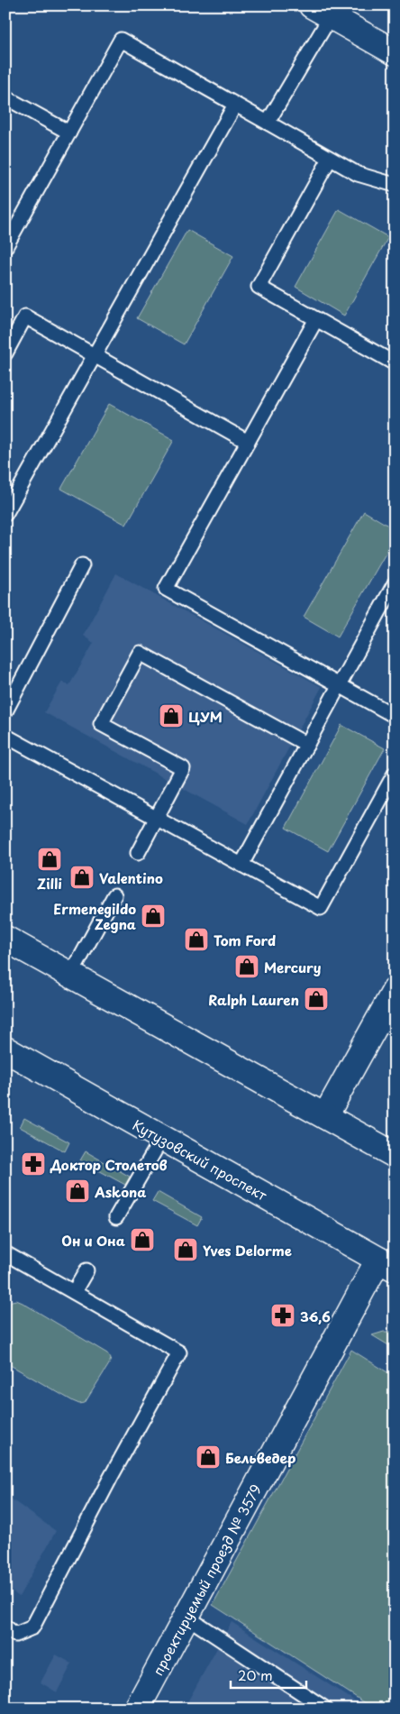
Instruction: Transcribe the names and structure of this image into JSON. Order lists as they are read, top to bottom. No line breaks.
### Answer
{"streets":{"main road":["Кутузовский проспект","проектируемый проезд № 3579"]},"crossings":[["Кутузовский проспект","проектируемый проезд № 3579"]],"places":{"shop":["ЦУМ","Zilli","Valentino","Ermenegildo Zegna","Tom Ford","Mercury","Ralph Lauren","Askona","Он и Она","Yves Delorme","Бельведер"],"pharmacy":["Доктор Столетов","36,6"]},"scale_bar":"20 m"}
